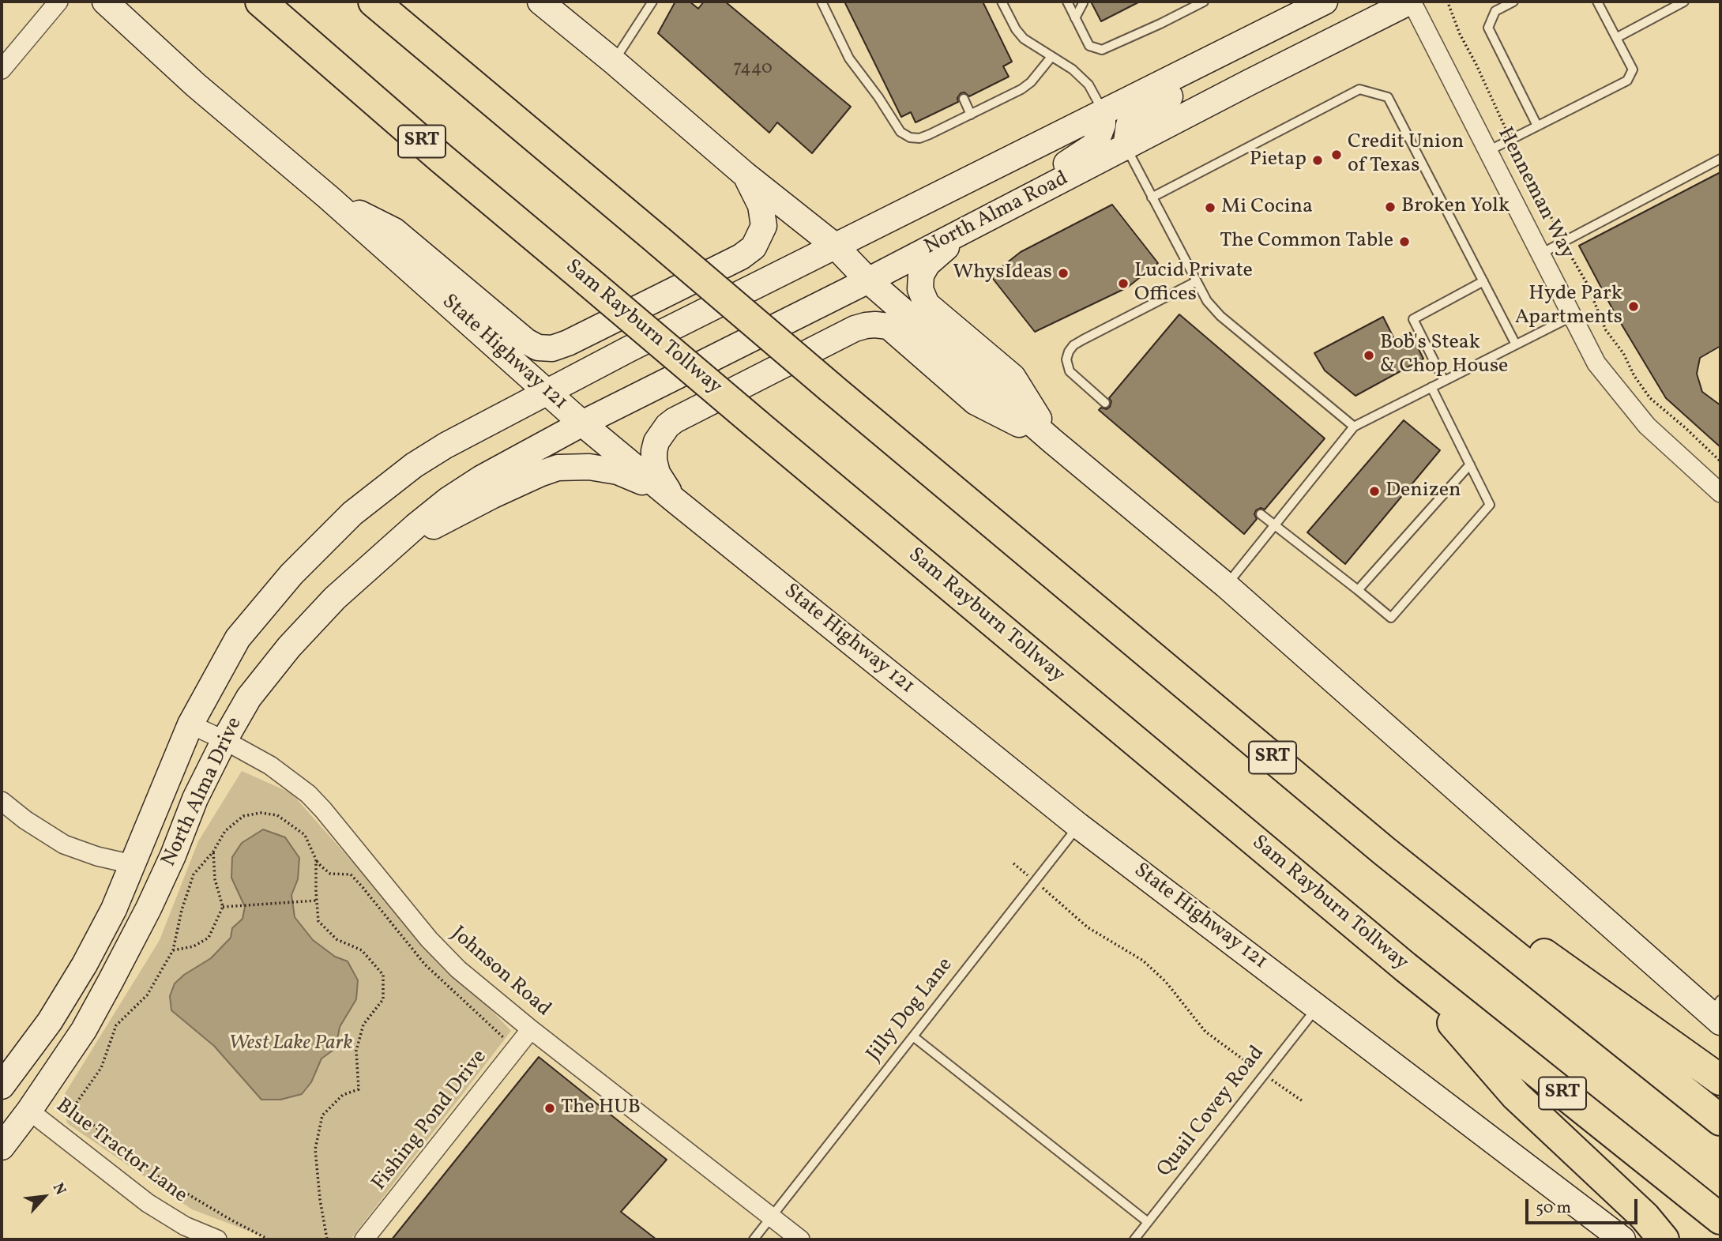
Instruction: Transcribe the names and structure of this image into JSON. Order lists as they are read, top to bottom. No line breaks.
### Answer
{"streets":{"highway":["SRT","Sam Rayburn Tollway"],"main road":["North Alma Road","State Highway 121","North Alma Drive"],"street":["Henneman Way","Johnson Road","Fishing Pond Drive","Blue Tractor Lane"],"lane":["Jilly Dog Lane","Quail Covey Road"]},"crossings":[["Henneman Way","North Alma Road"],["North Alma Road","State Highway 121"],["North Alma Road","North Alma Drive"],["State Highway 121","North Alma Drive"],["State Highway 121","Jilly Dog Lane"],["State Highway 121","Quail Covey Road"],["North Alma Drive","Johnson Road"],["North Alma Drive","Blue Tractor Lane"],["Johnson Road","Jilly Dog Lane"],["Johnson Road","Fishing Pond Drive"]],"parks":["West Lake Park"],"places":["Credit Union of Texas","Pietap","Broken Yolk","Mi Cocina","The Common Table","WhysIdeas","Lucid Private Offices","Hyde Park Apartments","Bob's Steak & Chop House","Denizen","The HUB"],"house_numbers":["7440"],"scale_bar":"50 m","north":"top right"}
